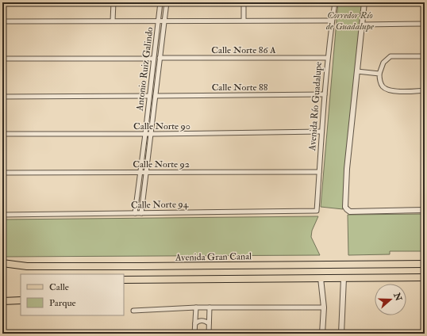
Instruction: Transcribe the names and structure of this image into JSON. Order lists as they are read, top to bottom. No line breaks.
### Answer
{"streets":{"main road":["Avenida Gran Canal"],"street":["Calle Norte 86 A","Antonio Ruiz Galindo","Calle Norte 88","Avenida Río Guadalupe","Calle Norte 90","Calle Norte 92","Calle Norte 94"]},"crossings":[["Calle Norte 86 A","Antonio Ruiz Galindo"],["Calle Norte 86 A","Avenida Río Guadalupe"],["Antonio Ruiz Galindo","Calle Norte 88"],["Antonio Ruiz Galindo","Calle Norte 90"],["Antonio Ruiz Galindo","Calle Norte 92"],["Antonio Ruiz Galindo","Calle Norte 94"],["Calle Norte 88","Avenida Río Guadalupe"],["Avenida Río Guadalupe","Calle Norte 90"],["Avenida Río Guadalupe","Calle Norte 92"],["Avenida Río Guadalupe","Calle Norte 94"]],"parks":["Corredor Río de Guadalupe"],"legend":["Calle","Parque"],"north":"right"}
